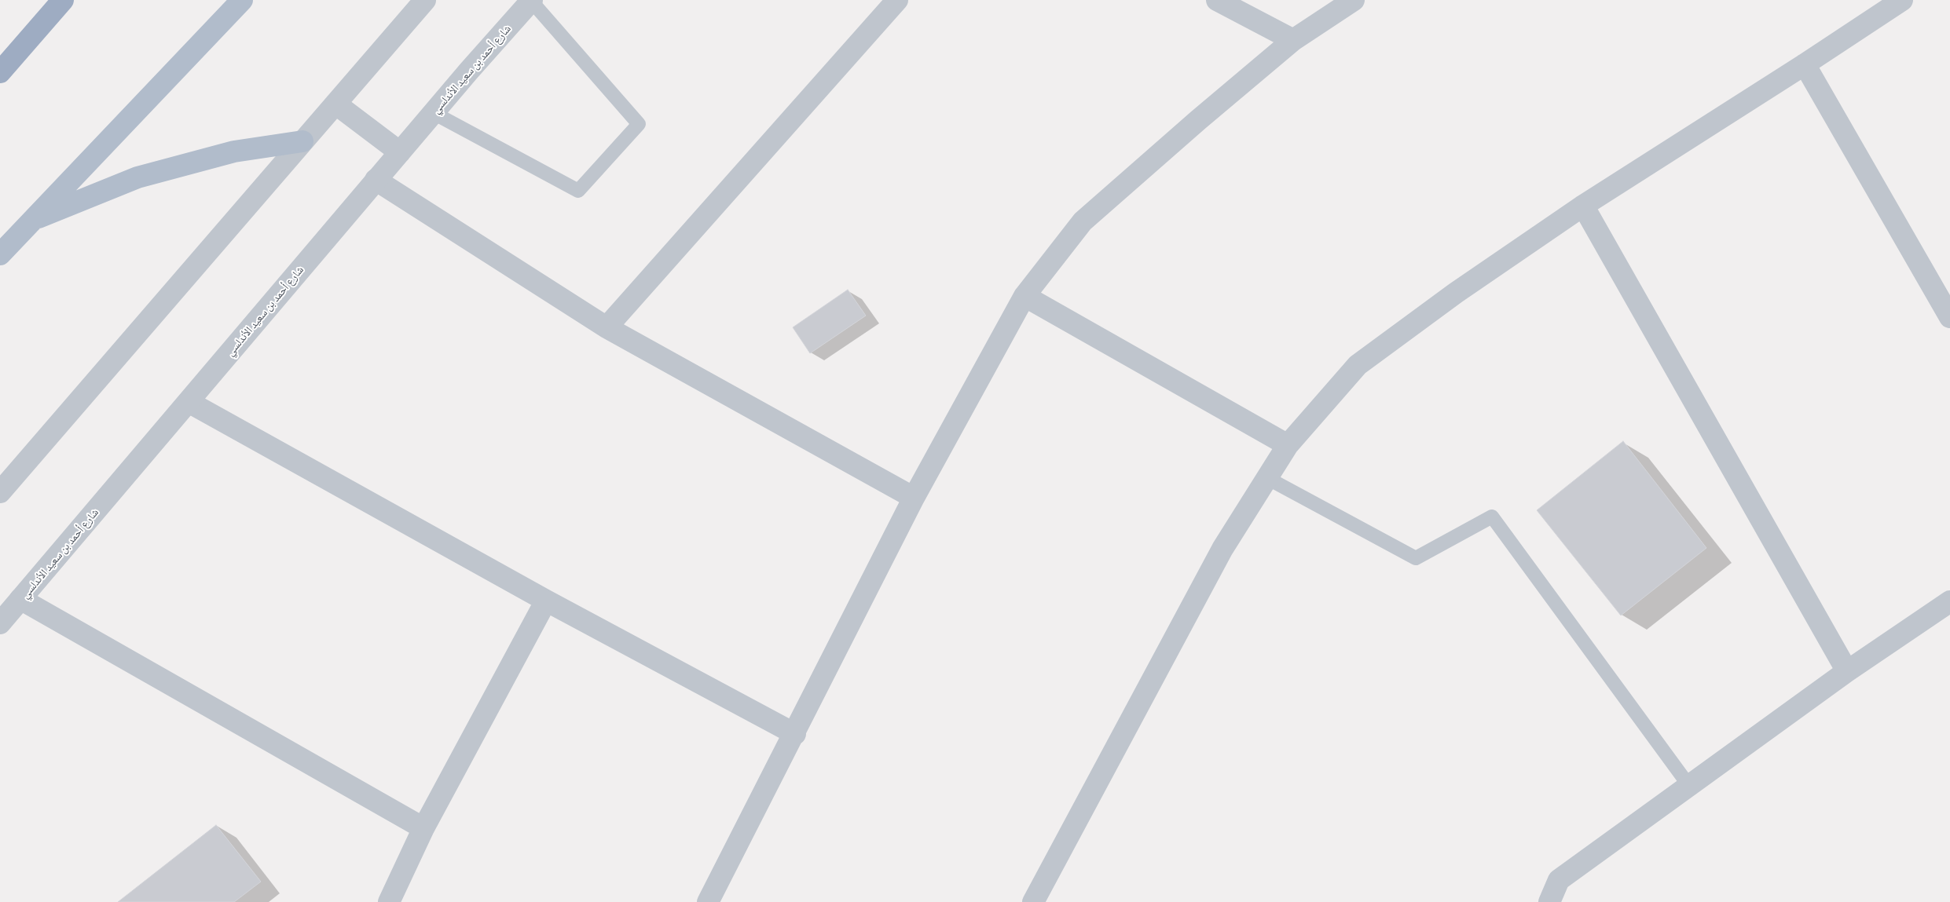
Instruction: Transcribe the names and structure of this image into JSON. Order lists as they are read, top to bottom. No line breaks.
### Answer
{"streets":{"street":["شارع أحمد بن سعيد الأندلسي"]}}
